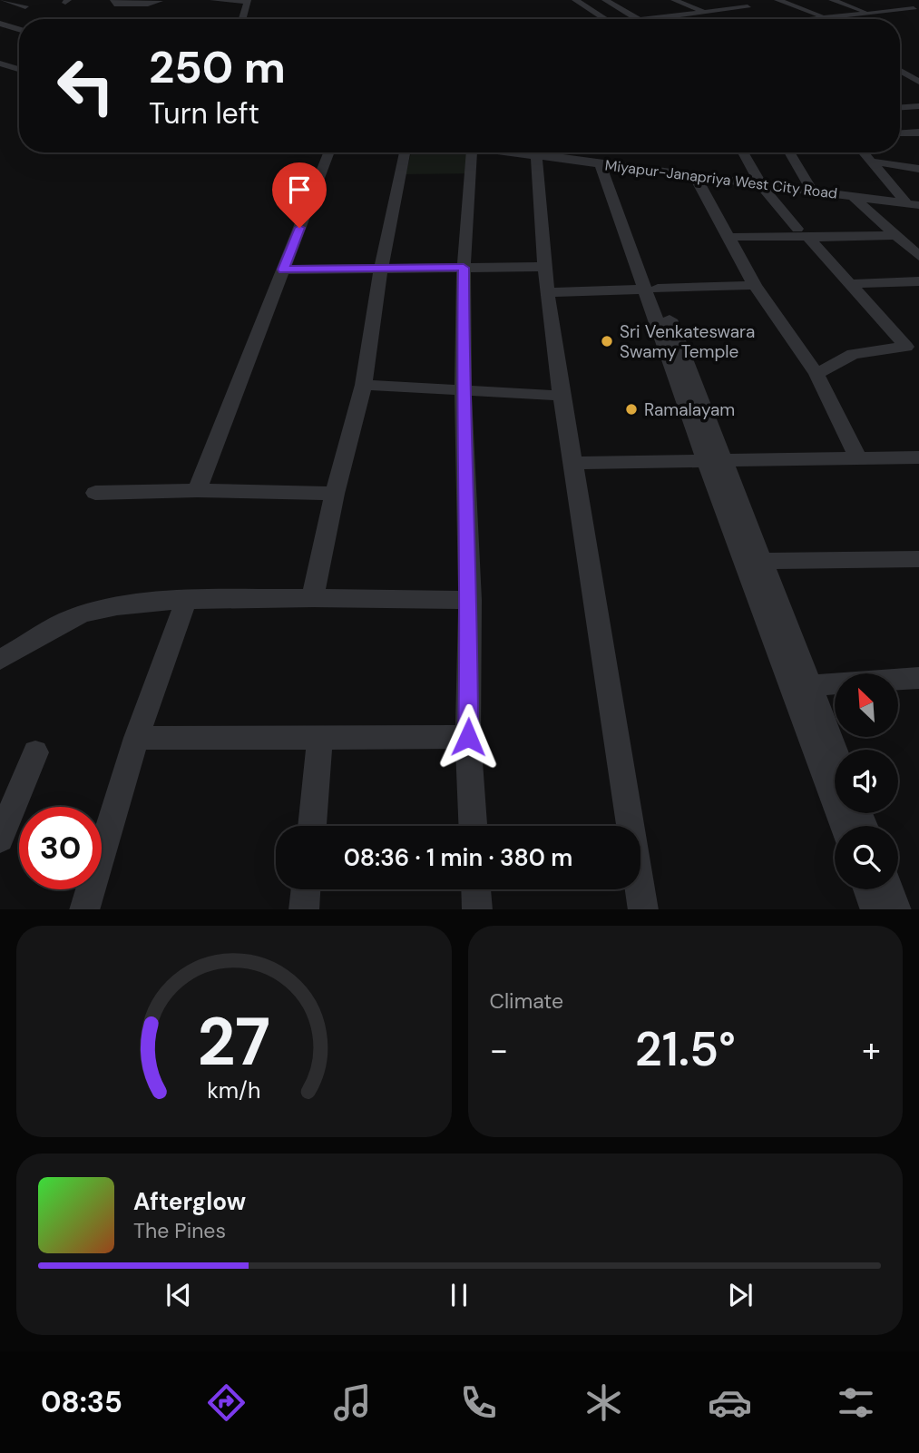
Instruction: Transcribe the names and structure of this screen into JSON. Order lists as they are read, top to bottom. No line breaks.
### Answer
{"streets":{"street":["Miyapur-Janapriya West City Road"]},"places":["Sri Venkateswara Swamy Temple","Ramalayam"],"north":"top left","page":{"turn":["250 m","Turn left"],"limit":"30","trip":"08:36 · 1 min · 380 m","tile":"Climate","heat":["−","21.5°","+"],"song":["Afterglow","The Pines"],"tabs":"08:35","gauge":["27","km/h"]}}
